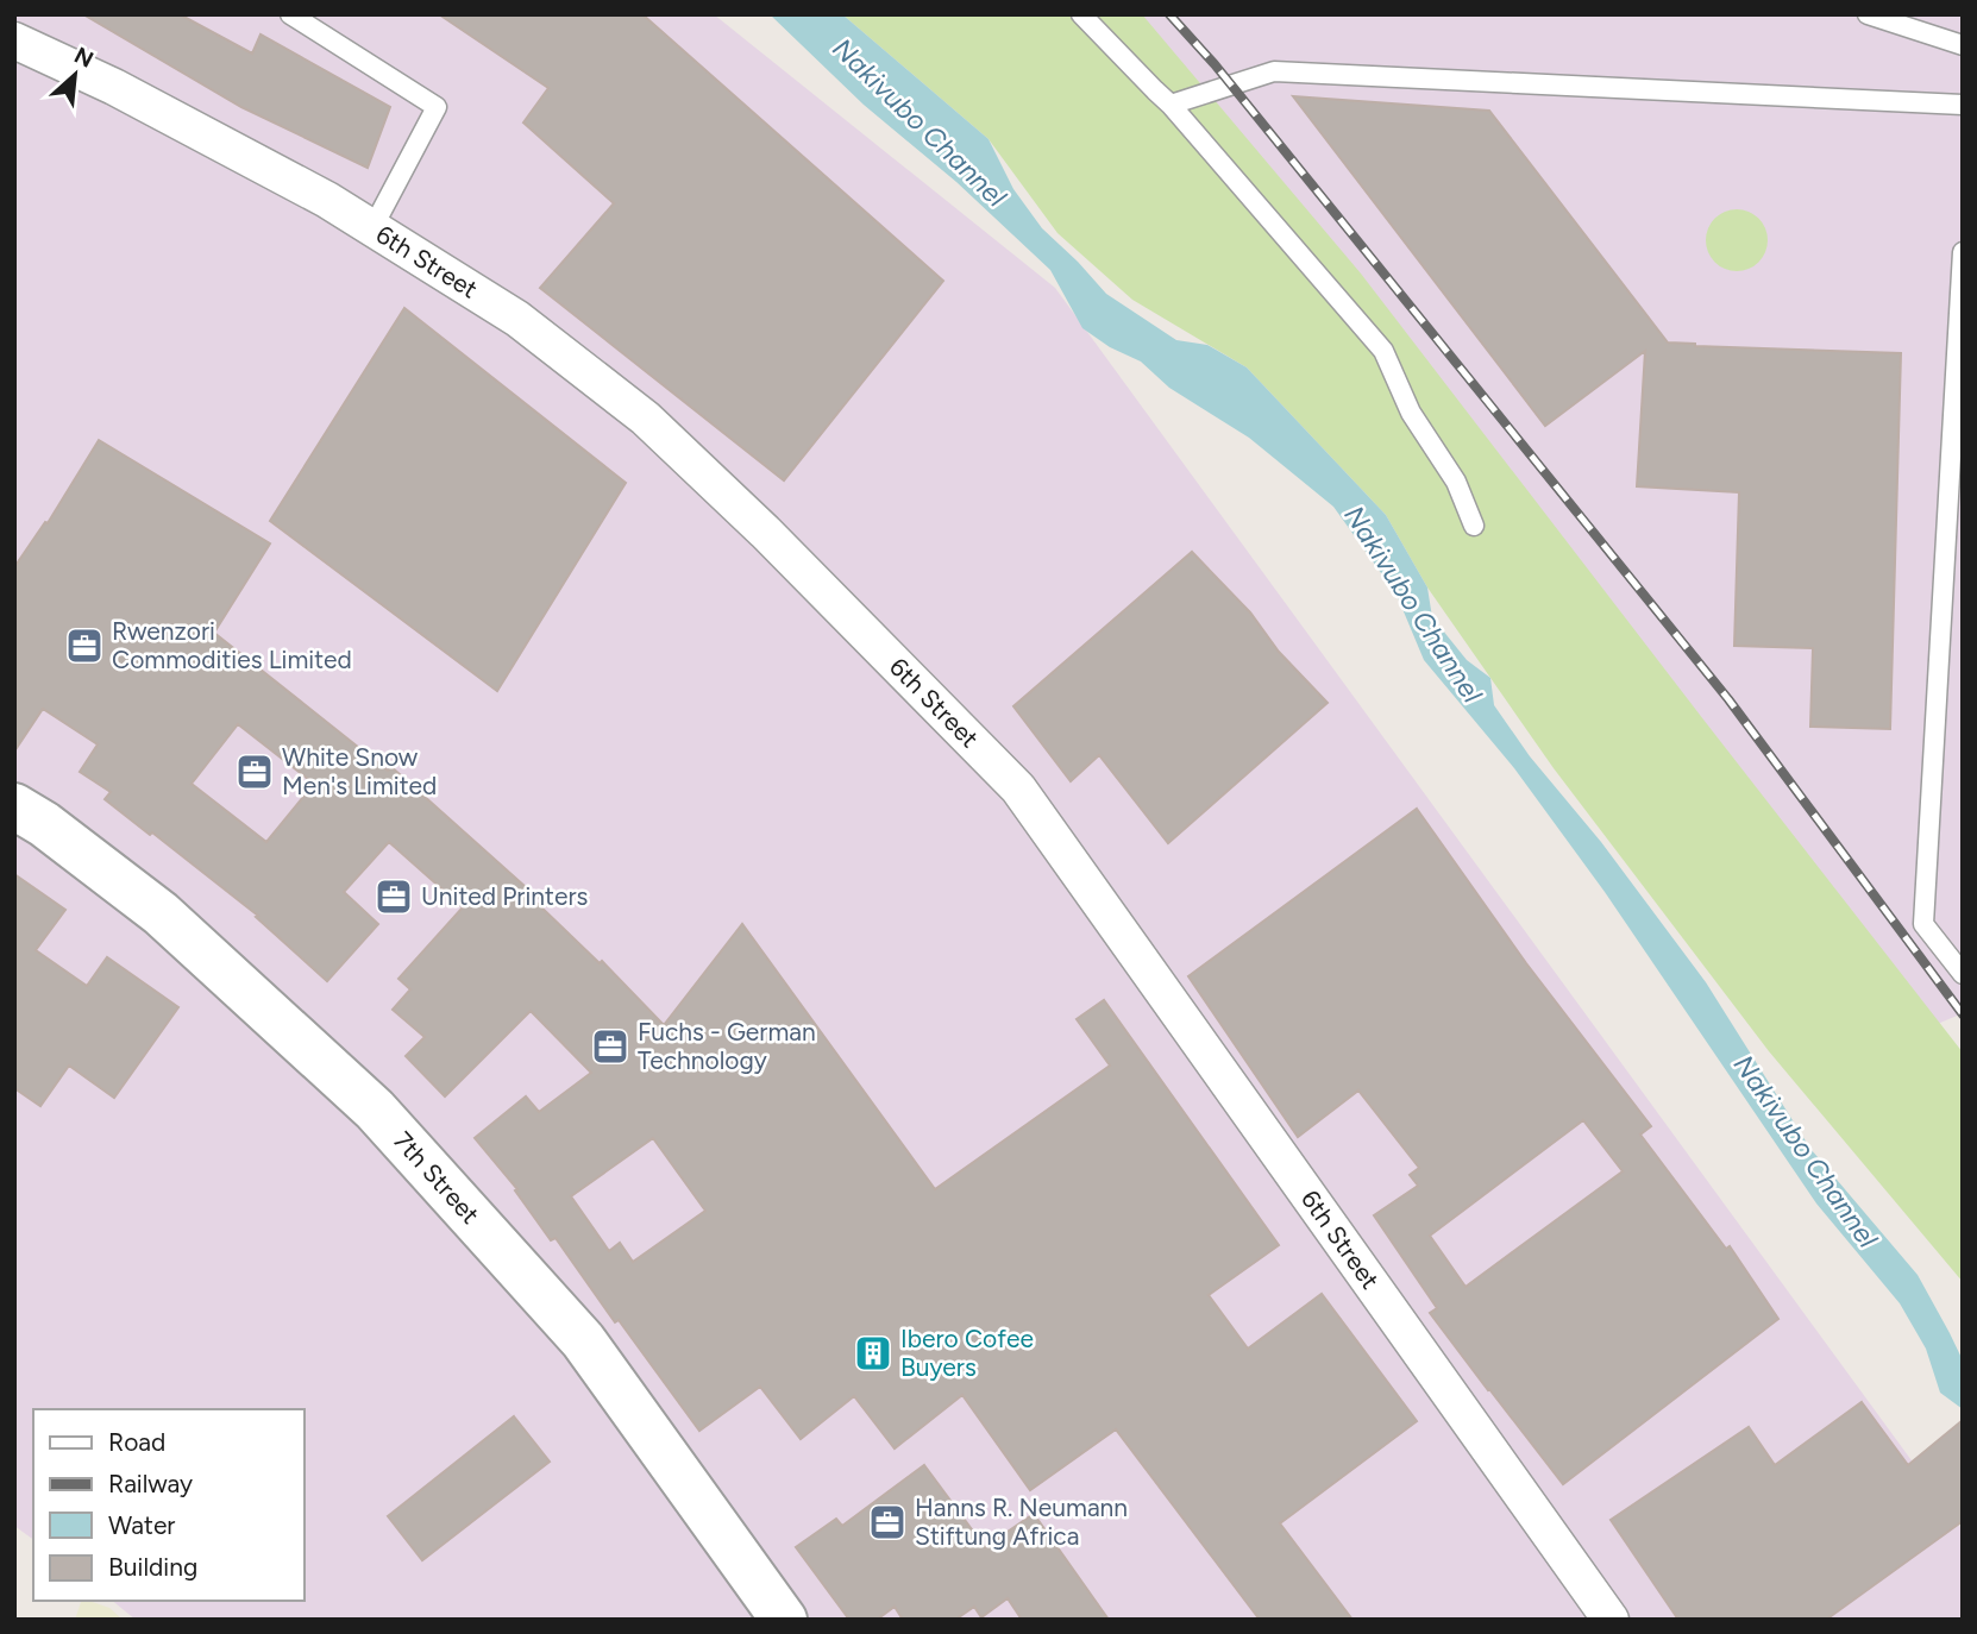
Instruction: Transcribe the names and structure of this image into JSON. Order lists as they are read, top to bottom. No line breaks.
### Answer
{"streets":{"street":["6th Street","7th Street"]},"water":["Nakivubo Channel"],"places":{"office":["Rwenzori Commodities Limited","White Snow Men's Limited","United Printers","Fuchs - German Technology","Hanns R. Neumann Stiftung Africa"],"building":["Ibero Cofee Buyers"]},"legend":["Road","Railway","Water","Building"],"north":"top right"}
